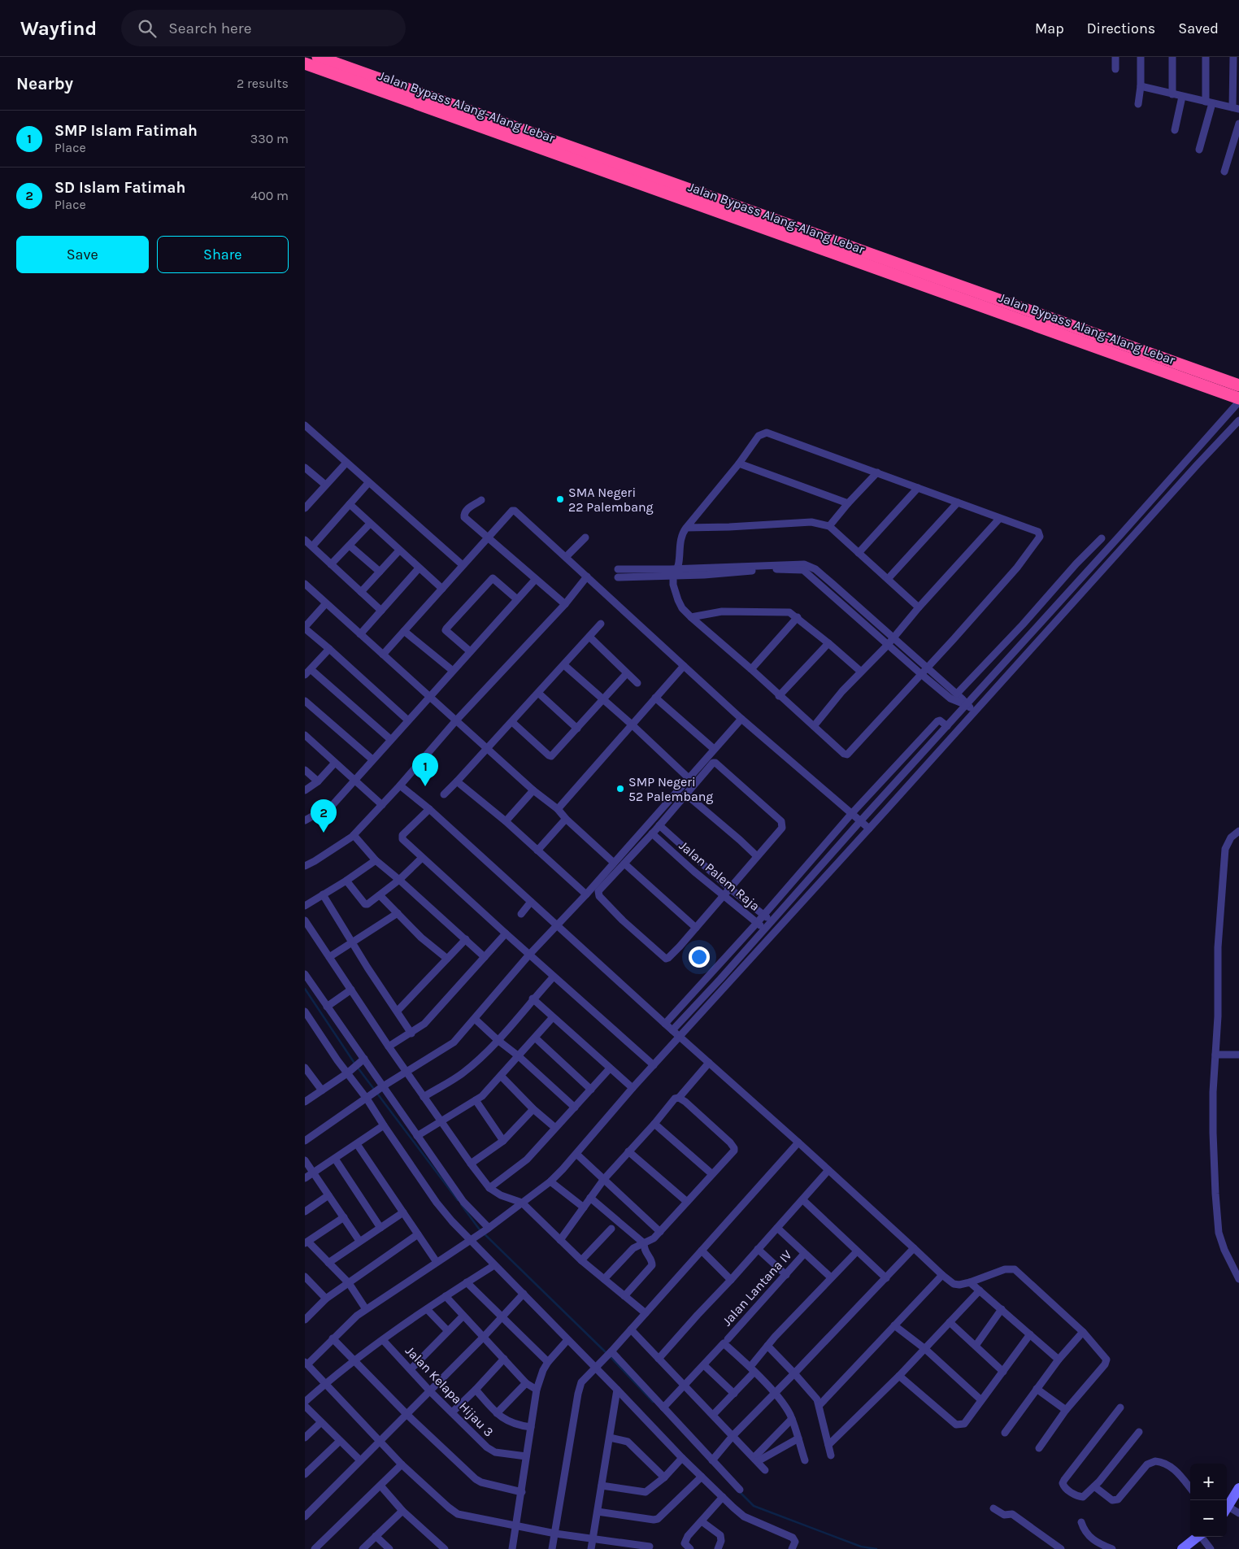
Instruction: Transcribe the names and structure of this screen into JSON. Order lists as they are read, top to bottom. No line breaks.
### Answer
{"streets":{"highway":["Jalan Bypass Alang-Alang Lebar"],"street":["Jalan Palem Raja","Jalan Lantana IV","Jalan Kelapa Hijau 3"]},"places":["SMA Negeri 22 Palembang","SMP Negeri 52 Palembang"],"page":{"header":"Wayfind","search":"Search here","nav":["Map","Directions","Saved"],"heading":["Nearby","2 results"],"list":[{"mark":"1","name":"SMP Islam Fatimah","note":"Place","value":"330 m"},{"mark":"2","name":"SD Islam Fatimah","note":"Place","value":"400 m"}],"buttons":["Save","Share"],"pins":["1","2"],"map_buttons":["+","−"]}}
